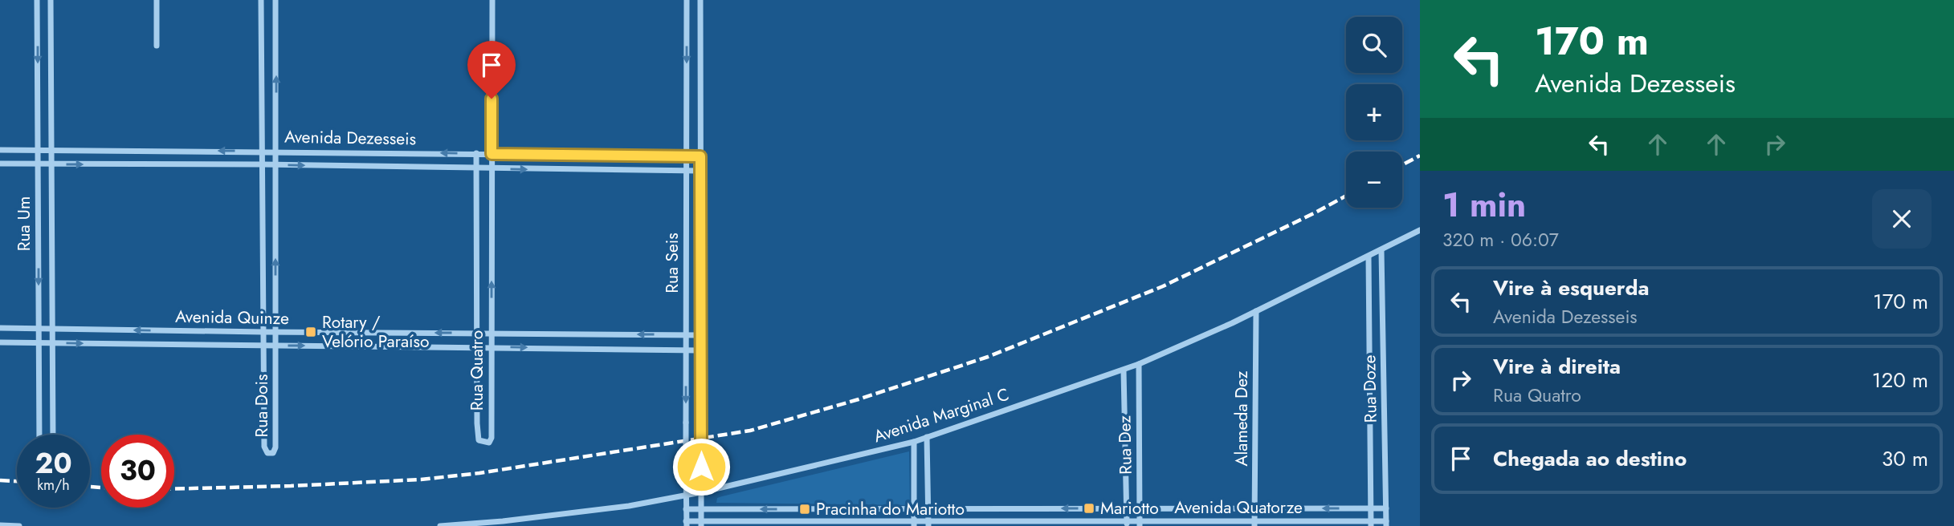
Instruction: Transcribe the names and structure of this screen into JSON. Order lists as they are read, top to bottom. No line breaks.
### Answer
{"streets":{"street":["Avenida Dezesseis","Rua Um","Rua Seis","Avenida Quinze","Rua Quatro","Rua Doze","Rua Dois","Avenida Marginal C","Alameda Dez","Rua Dez","Avenida Quatorze"]},"crossings":[["Avenida Dezesseis","Rua Um"],["Avenida Dezesseis","Rua Seis"],["Avenida Dezesseis","Rua Quatro"],["Avenida Dezesseis","Rua Dois"],["Rua Um","Avenida Quinze"],["Rua Seis","Avenida Quinze"],["Rua Seis","Avenida Marginal C"],["Rua Seis","Avenida Quatorze"],["Avenida Quinze","Rua Quatro"],["Avenida Quinze","Rua Dois"],["Rua Doze","Avenida Marginal C"],["Rua Doze","Avenida Quatorze"],["Avenida Marginal C","Alameda Dez"],["Avenida Marginal C","Rua Dez"],["Alameda Dez","Avenida Quatorze"],["Rua Dez","Avenida Quatorze"]],"places":{"transit":["Rotary / Velório Paraíso","Mariotto","Pracinha do Mariotto"]},"page":{"turn":["170 m","Avenida Dezesseis"],"map_buttons":["+","−"],"heading":["1 min","320 m · 06:07"],"list":[{"name":"Vire à esquerda","note":"Avenida Dezesseis","value":"170 m"},{"name":"Vire à direita","note":"Rua Quatro","value":"120 m"},{"name":"Chegada ao destino","value":"30 m"}],"speed":"20 km/h","limit":"30"}}
